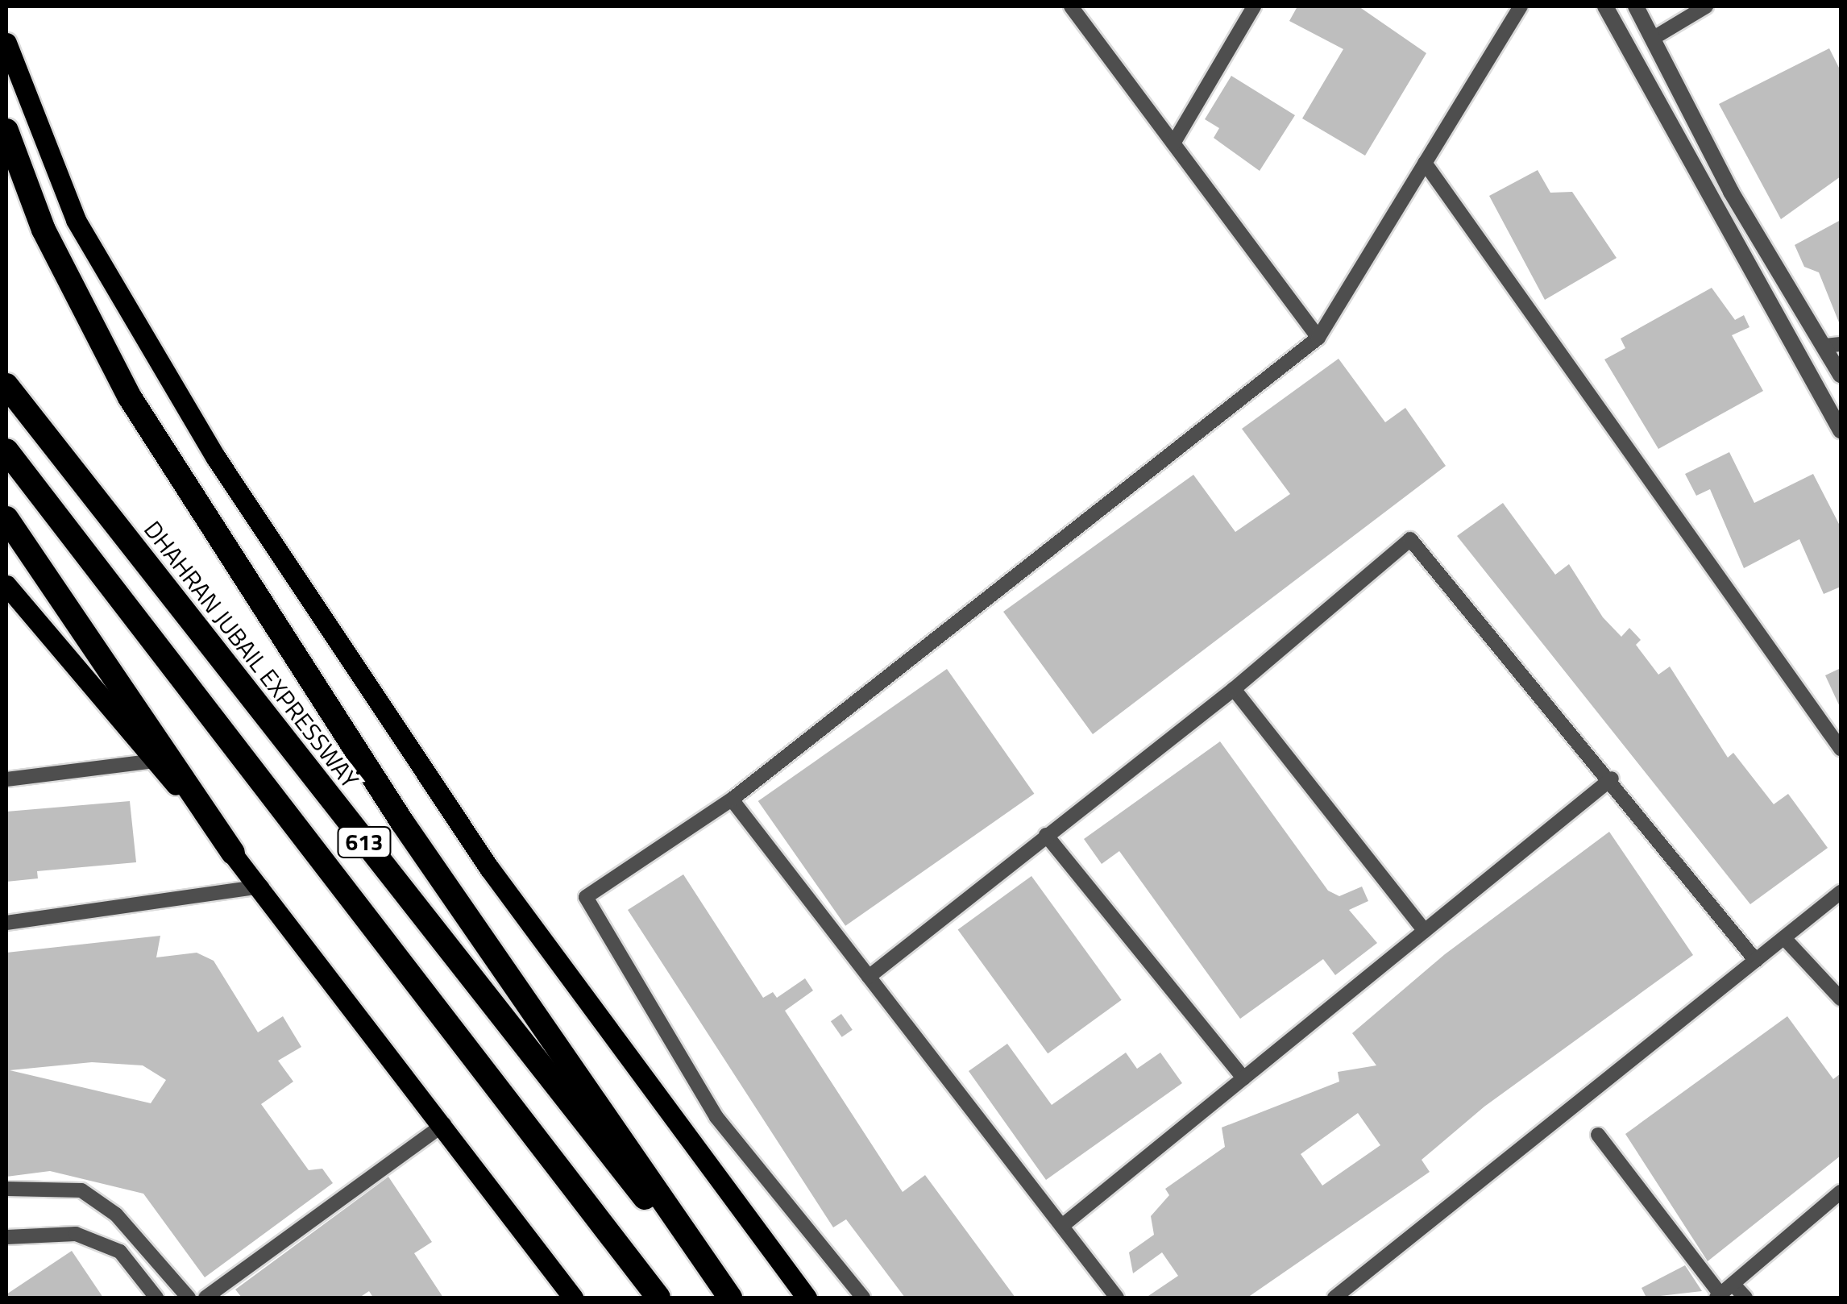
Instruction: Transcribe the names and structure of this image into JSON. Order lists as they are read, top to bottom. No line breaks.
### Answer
{"streets":{"highway":["DHAHRAN JUBAIL EXPRESSWAY","613"]}}
